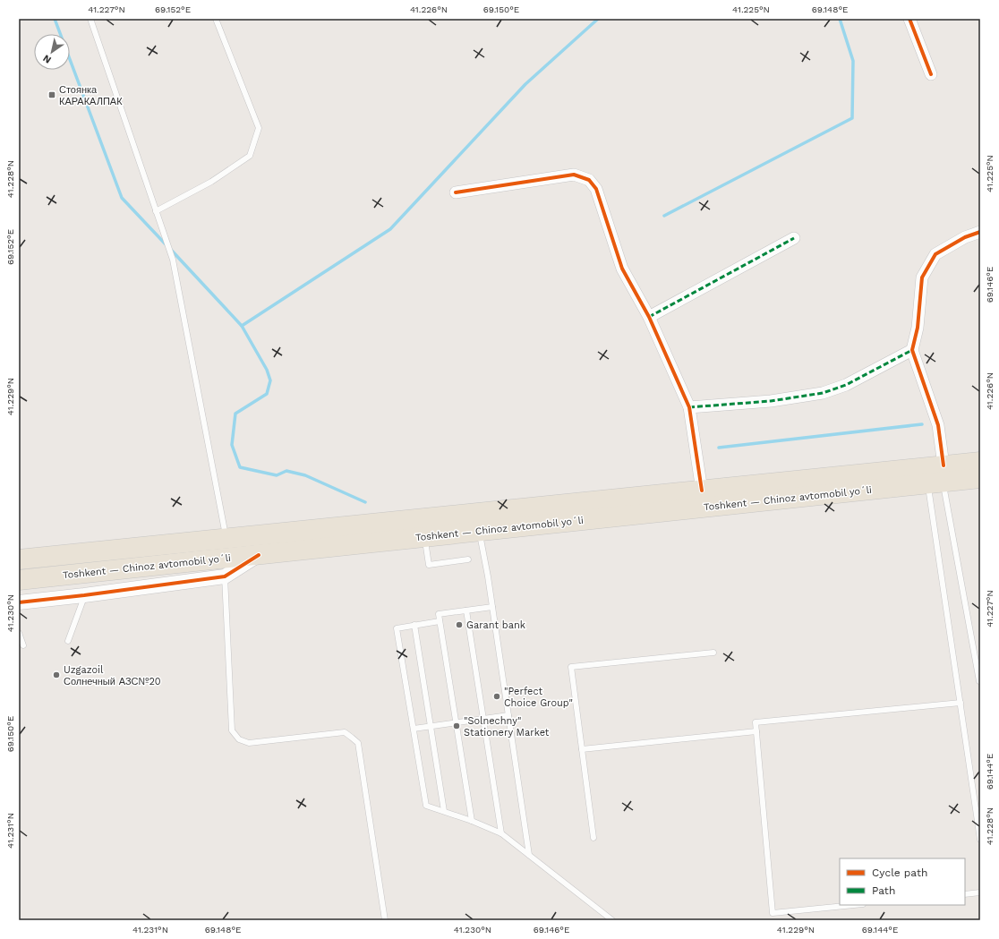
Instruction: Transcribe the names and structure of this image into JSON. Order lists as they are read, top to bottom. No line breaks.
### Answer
{"streets":{"highway":["Toshkent — Chinoz avtomobil yoʻli"]},"places":{"transit":["Стоянка КАРАКАЛПАК"],"other":["Garant bank","Uzgazoil Солнечный АЗС№20","\"Perfect Choice Group\"","\"Solnechny\" Stationery Market"]},"legend":["Cycle path","Path"],"north":"bottom left","coordinates":["41.227°N","69.152°E","41.226°N","69.150°E","41.225°N","69.148°E","41.228°N","69.146°E","41.229°N","41.230°N","69.144°E","41.231°N"]}
